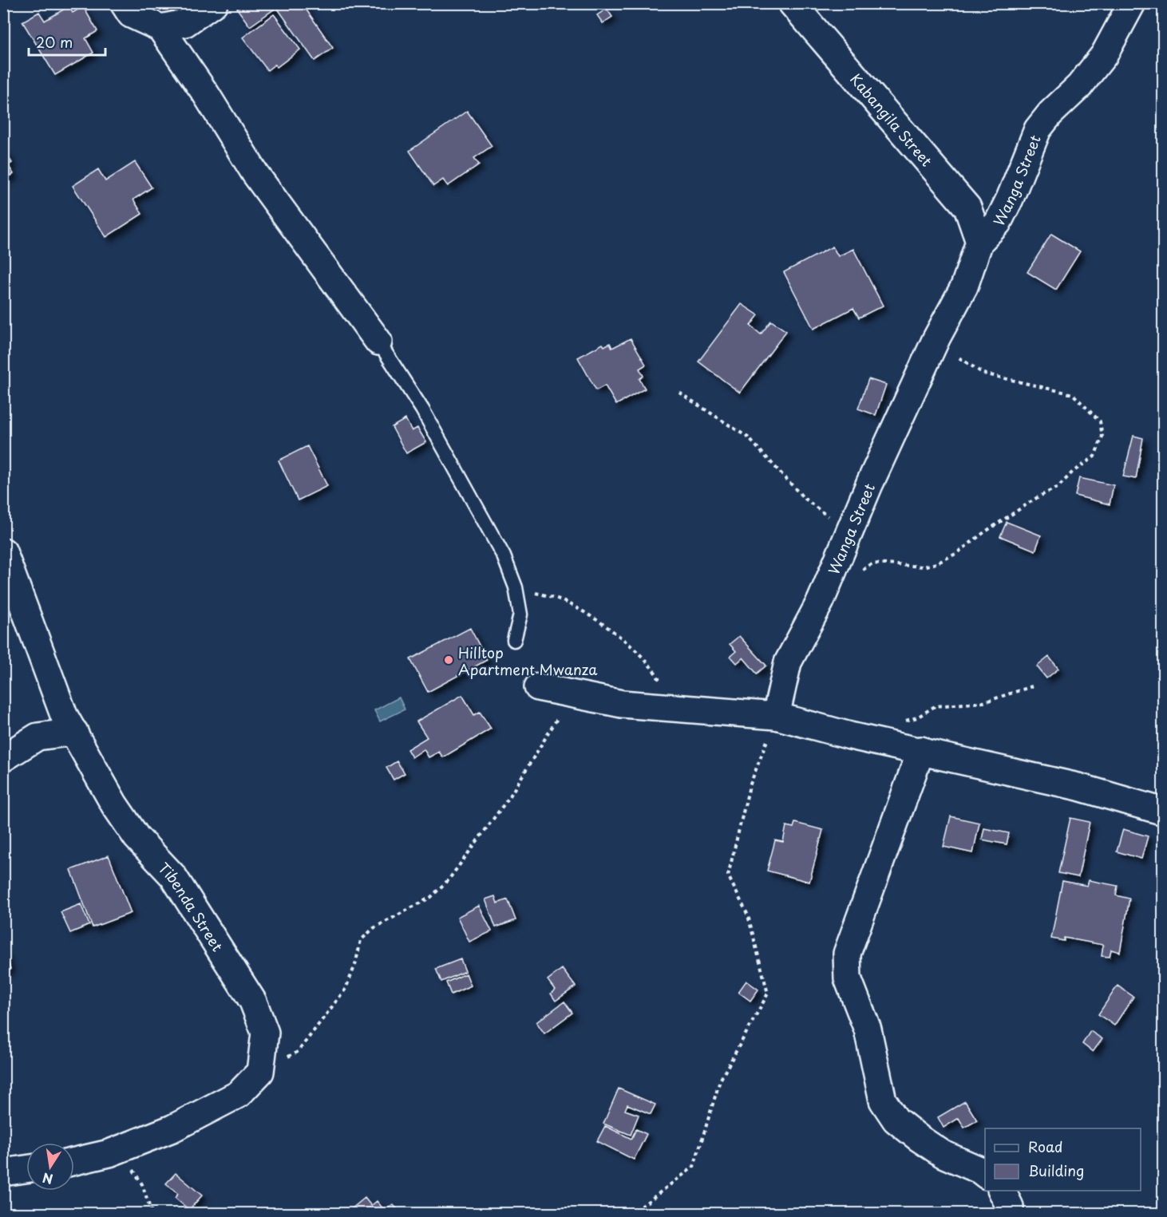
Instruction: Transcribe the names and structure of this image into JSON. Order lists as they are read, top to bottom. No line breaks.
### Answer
{"streets":{"street":["Kabangila Street","Wanga Street","Tibenda Street"]},"crossings":[["Kabangila Street","Wanga Street"]],"places":["Hilltop Apartment Mwanza"],"legend":["Road","Building"],"scale_bar":"20 m","north":"bottom"}
